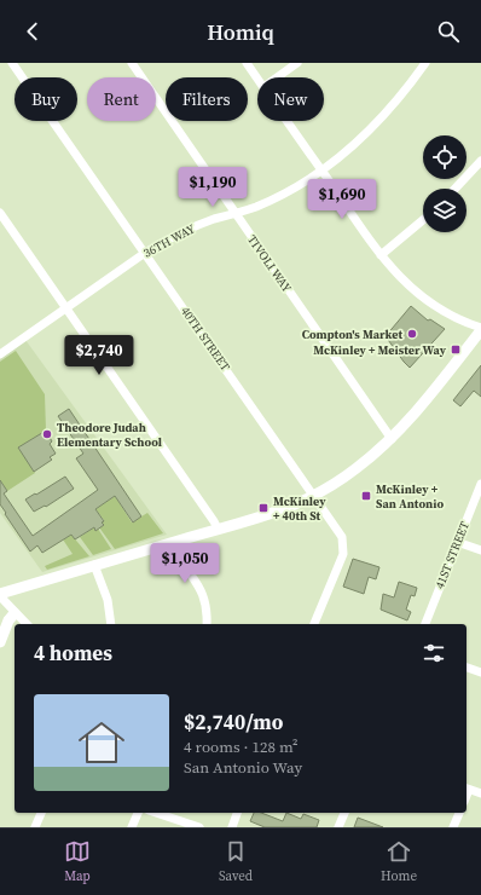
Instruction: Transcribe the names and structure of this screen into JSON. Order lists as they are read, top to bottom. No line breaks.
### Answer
{"streets":{"street":["36TH WAY","TIVOLI WAY","40TH STREET","41ST STREET"]},"crossings":[["36TH WAY","TIVOLI WAY"],["36TH WAY","40TH STREET"]],"places":{"other":["Compton's Market","Theodore Judah Elementary School"],"transit":["McKinley + Meister Way","McKinley + San Antonio","McKinley + 40th St"]},"page":{"header":"Homiq","chip":["Buy","Rent","Filters","New"],"price":["$1,190","$1,690","$2,740","$1,050"],"heading":"4 homes","list":[{"name":"$2,740/mo","note":"4 rooms · 128 m² · San Antonio Way"}],"tabs":["Map","Saved","Home"]}}
